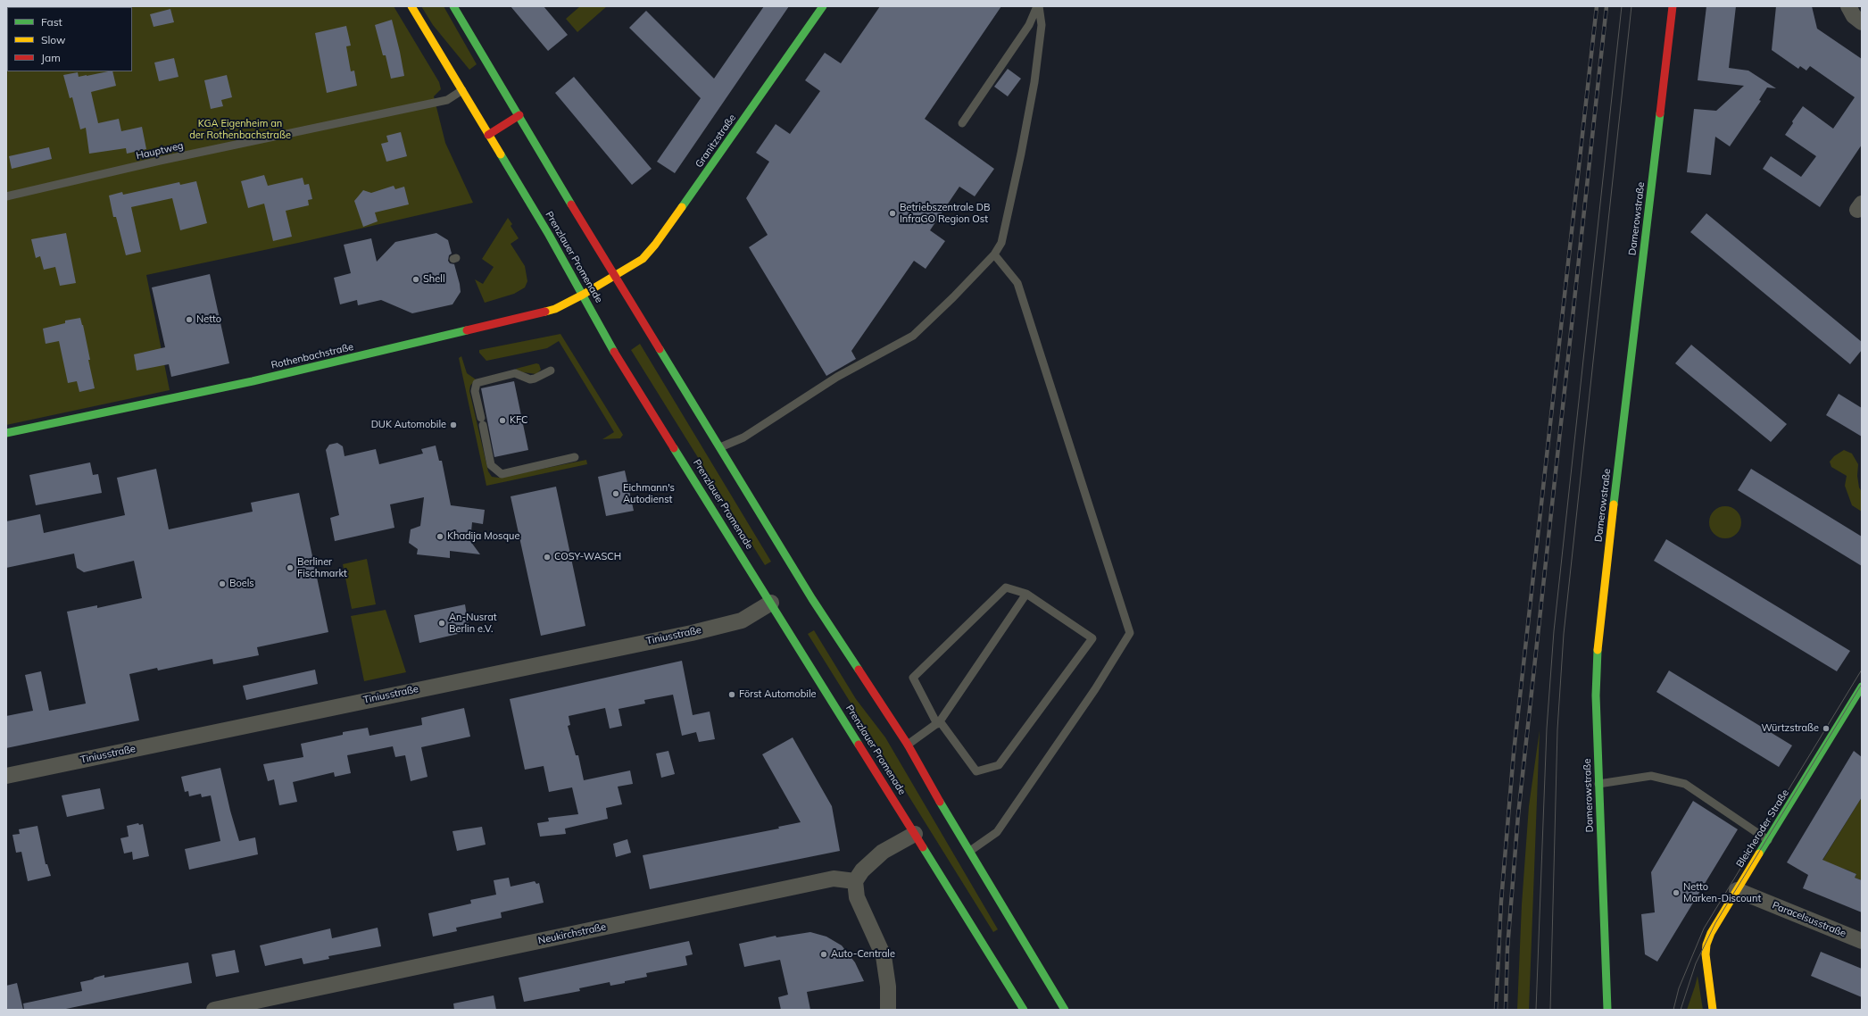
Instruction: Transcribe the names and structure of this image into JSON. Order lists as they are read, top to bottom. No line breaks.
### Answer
{"streets":{"main road":["Granitzstraße","Damerowstraße","Prenzlauer Promenade","Rothenbachstraße","Bleicheroder Straße"],"street":["Tiniusstraße","Paracelsusstraße","Neukirchstraße"],"lane":["Hauptweg"]},"crossings":[["Granitzstraße","Rothenbachstraße"],["Hauptweg","Prenzlauer Promenade"],["Prenzlauer Promenade","Rothenbachstraße"],["Prenzlauer Promenade","Tiniusstraße"],["Bleicheroder Straße","Paracelsusstraße"]],"parks":["KGA Eigenheim an der Rothenbachstraße"],"places":["Betriebszentrale DB InfraGO Region Ost","Shell","Netto","KFC","DUK Automobile","Eichmann's Autodienst","Khadija Mosque","COSY-WASCH","Berliner Fischmarkt","Boels","An-Nusrat Berlin e.V.","Först Automobile","Würtzstraße","Netto Marken-Discount","Auto-Centrale"],"legend":["Fast","Slow","Jam"]}
